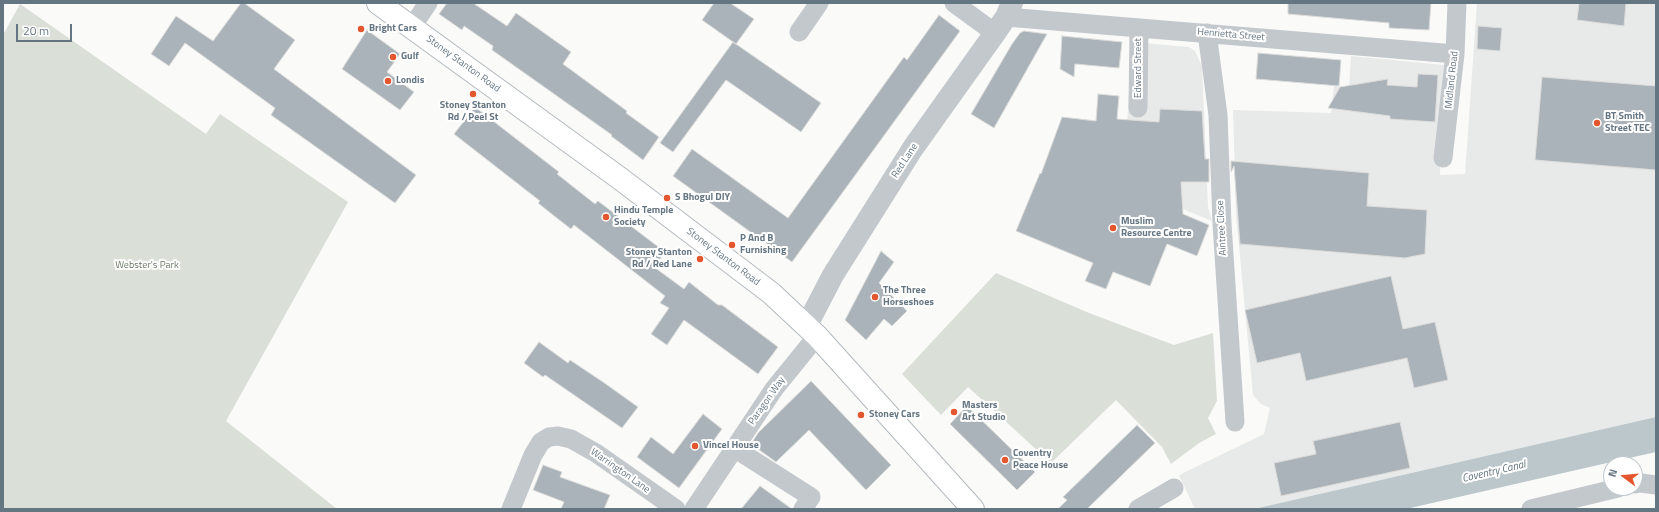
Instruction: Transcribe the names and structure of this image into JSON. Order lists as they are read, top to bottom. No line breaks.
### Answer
{"streets":{"main road":["Stoney Stanton Road"],"street":["Henrietta Street","Edward Street","Midland Road","Red Lane","Aintree Close","Paragon Way","Warrington Lane"]},"crossings":[["Henrietta Street","Edward Street"],["Henrietta Street","Midland Road"],["Henrietta Street","Red Lane"],["Henrietta Street","Aintree Close"],["Stoney Stanton Road","Red Lane"],["Stoney Stanton Road","Paragon Way"],["Red Lane","Paragon Way"]],"water":["Coventry Canal"],"parks":["Webster's Park"],"places":["Bright Cars","Gulf","Londis","Stoney Stanton Rd / Peel St","BT Smith Street TEC","S Bhogul DIY","Hindu Temple Society","Muslim Resource Centre","P And B Furnishing","Stoney Stanton Rd / Red Lane","The Three Horseshoes","Masters Art Studio","Stoney Cars","Vincel House","Coventry Peace House"],"scale_bar":"20 m","north":"left"}
